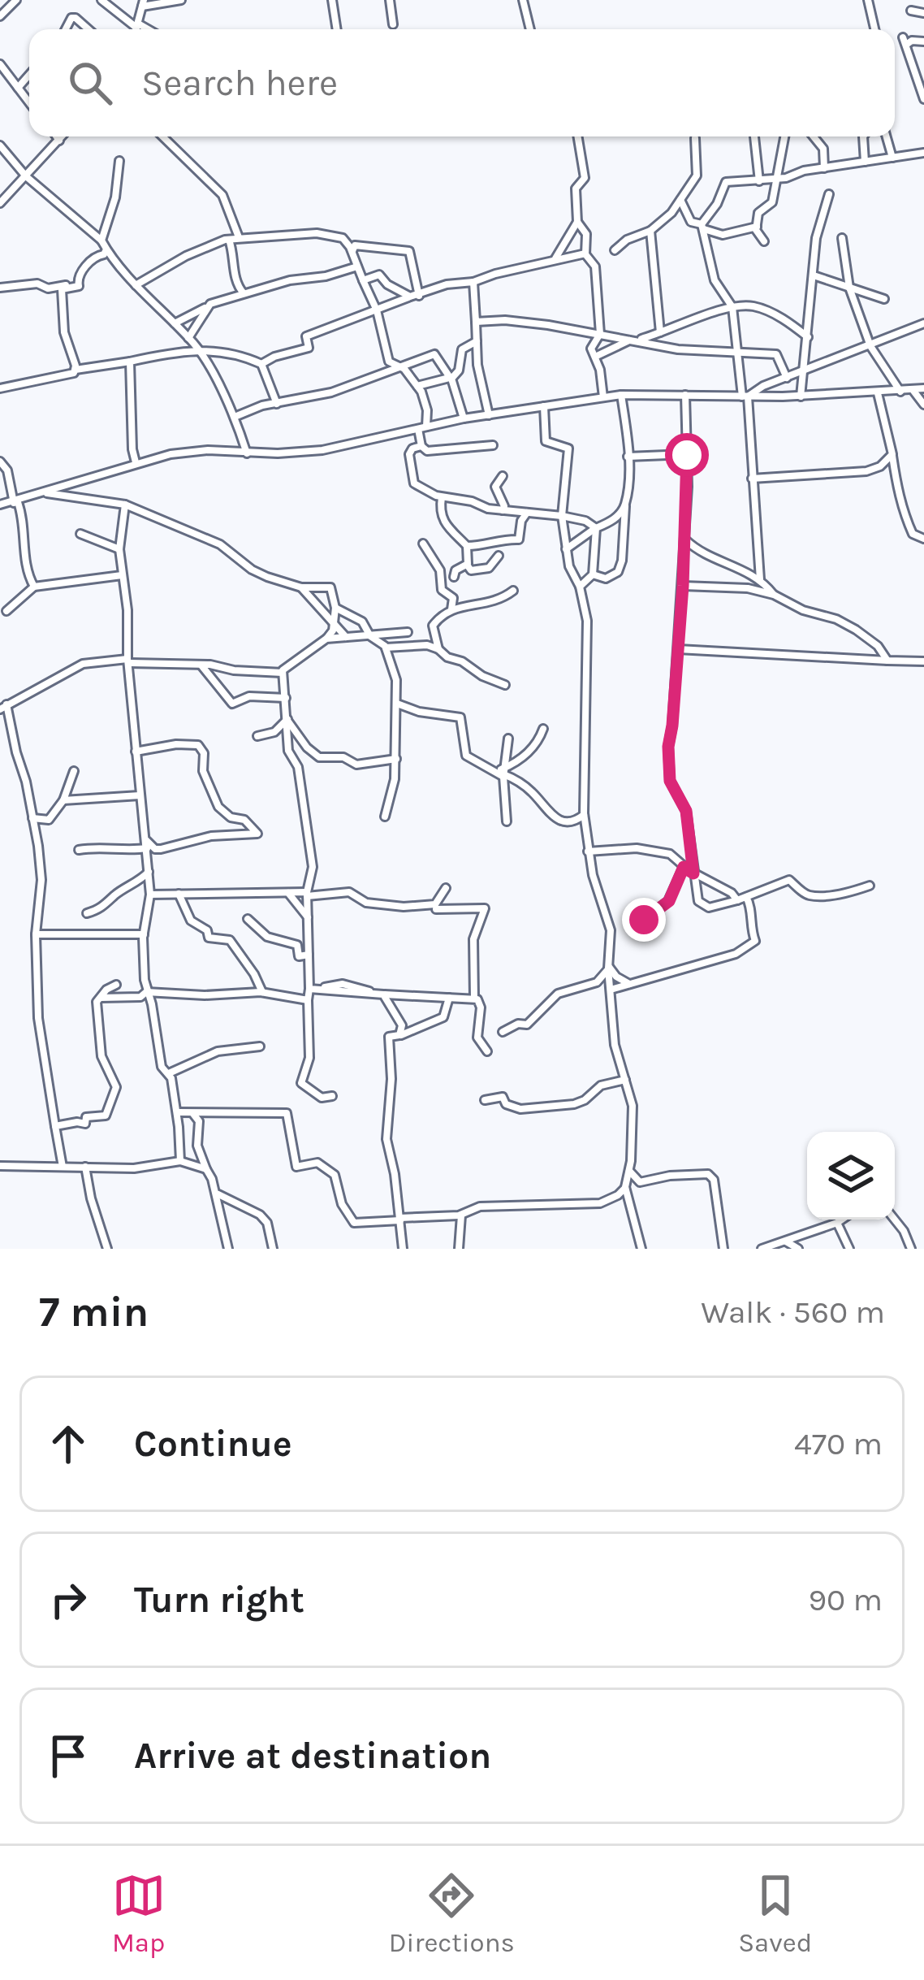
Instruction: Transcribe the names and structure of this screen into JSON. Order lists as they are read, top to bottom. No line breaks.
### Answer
{"page":{"search":"Search here","heading":["7 min","Walk · 560 m"],"list":[["Continue","470 m"],["Turn right","90 m"],"Arrive at destination"],"nav":["Map","Directions","Saved"]}}
